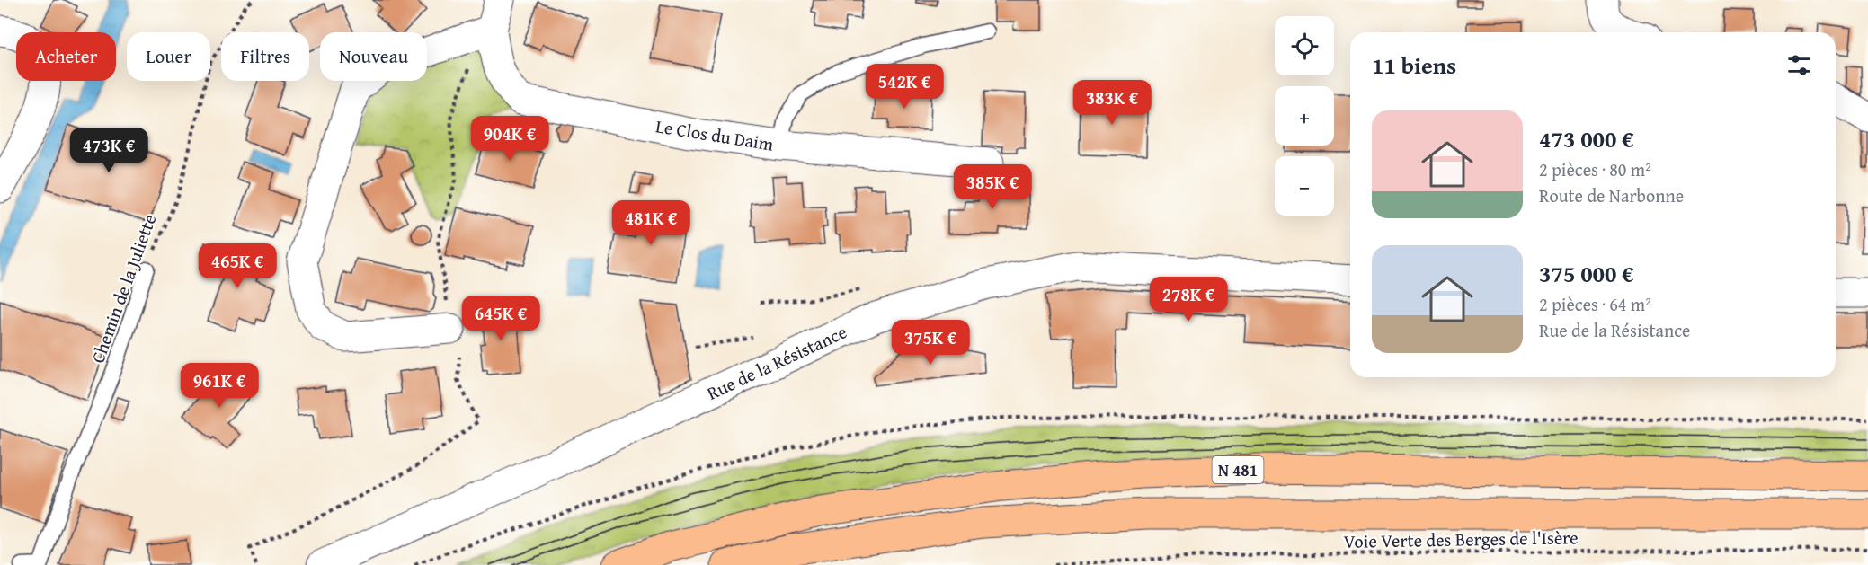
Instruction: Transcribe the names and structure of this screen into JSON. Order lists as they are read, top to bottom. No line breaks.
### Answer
{"streets":{"highway":["N 481"],"street":["Le Clos du Daim","Rue de la Résistance"],"lane":["Chemin de la Juliette"],"path":["Voie Verte des Berges de l'Isère"]},"page":{"map_buttons":["+","−"],"chip":["Acheter","Louer","Filtres","Nouveau"],"heading":"11 biens","price":["542K €","383K €","904K €","473K €","385K €","481K €","465K €","278K €","645K €","375K €","961K €"],"list":[{"name":"473 000 €","note":"2 pièces · 80 m² · Route de Narbonne"},{"name":"375 000 €","note":"2 pièces · 64 m² · Rue de la Résistance"}]}}
